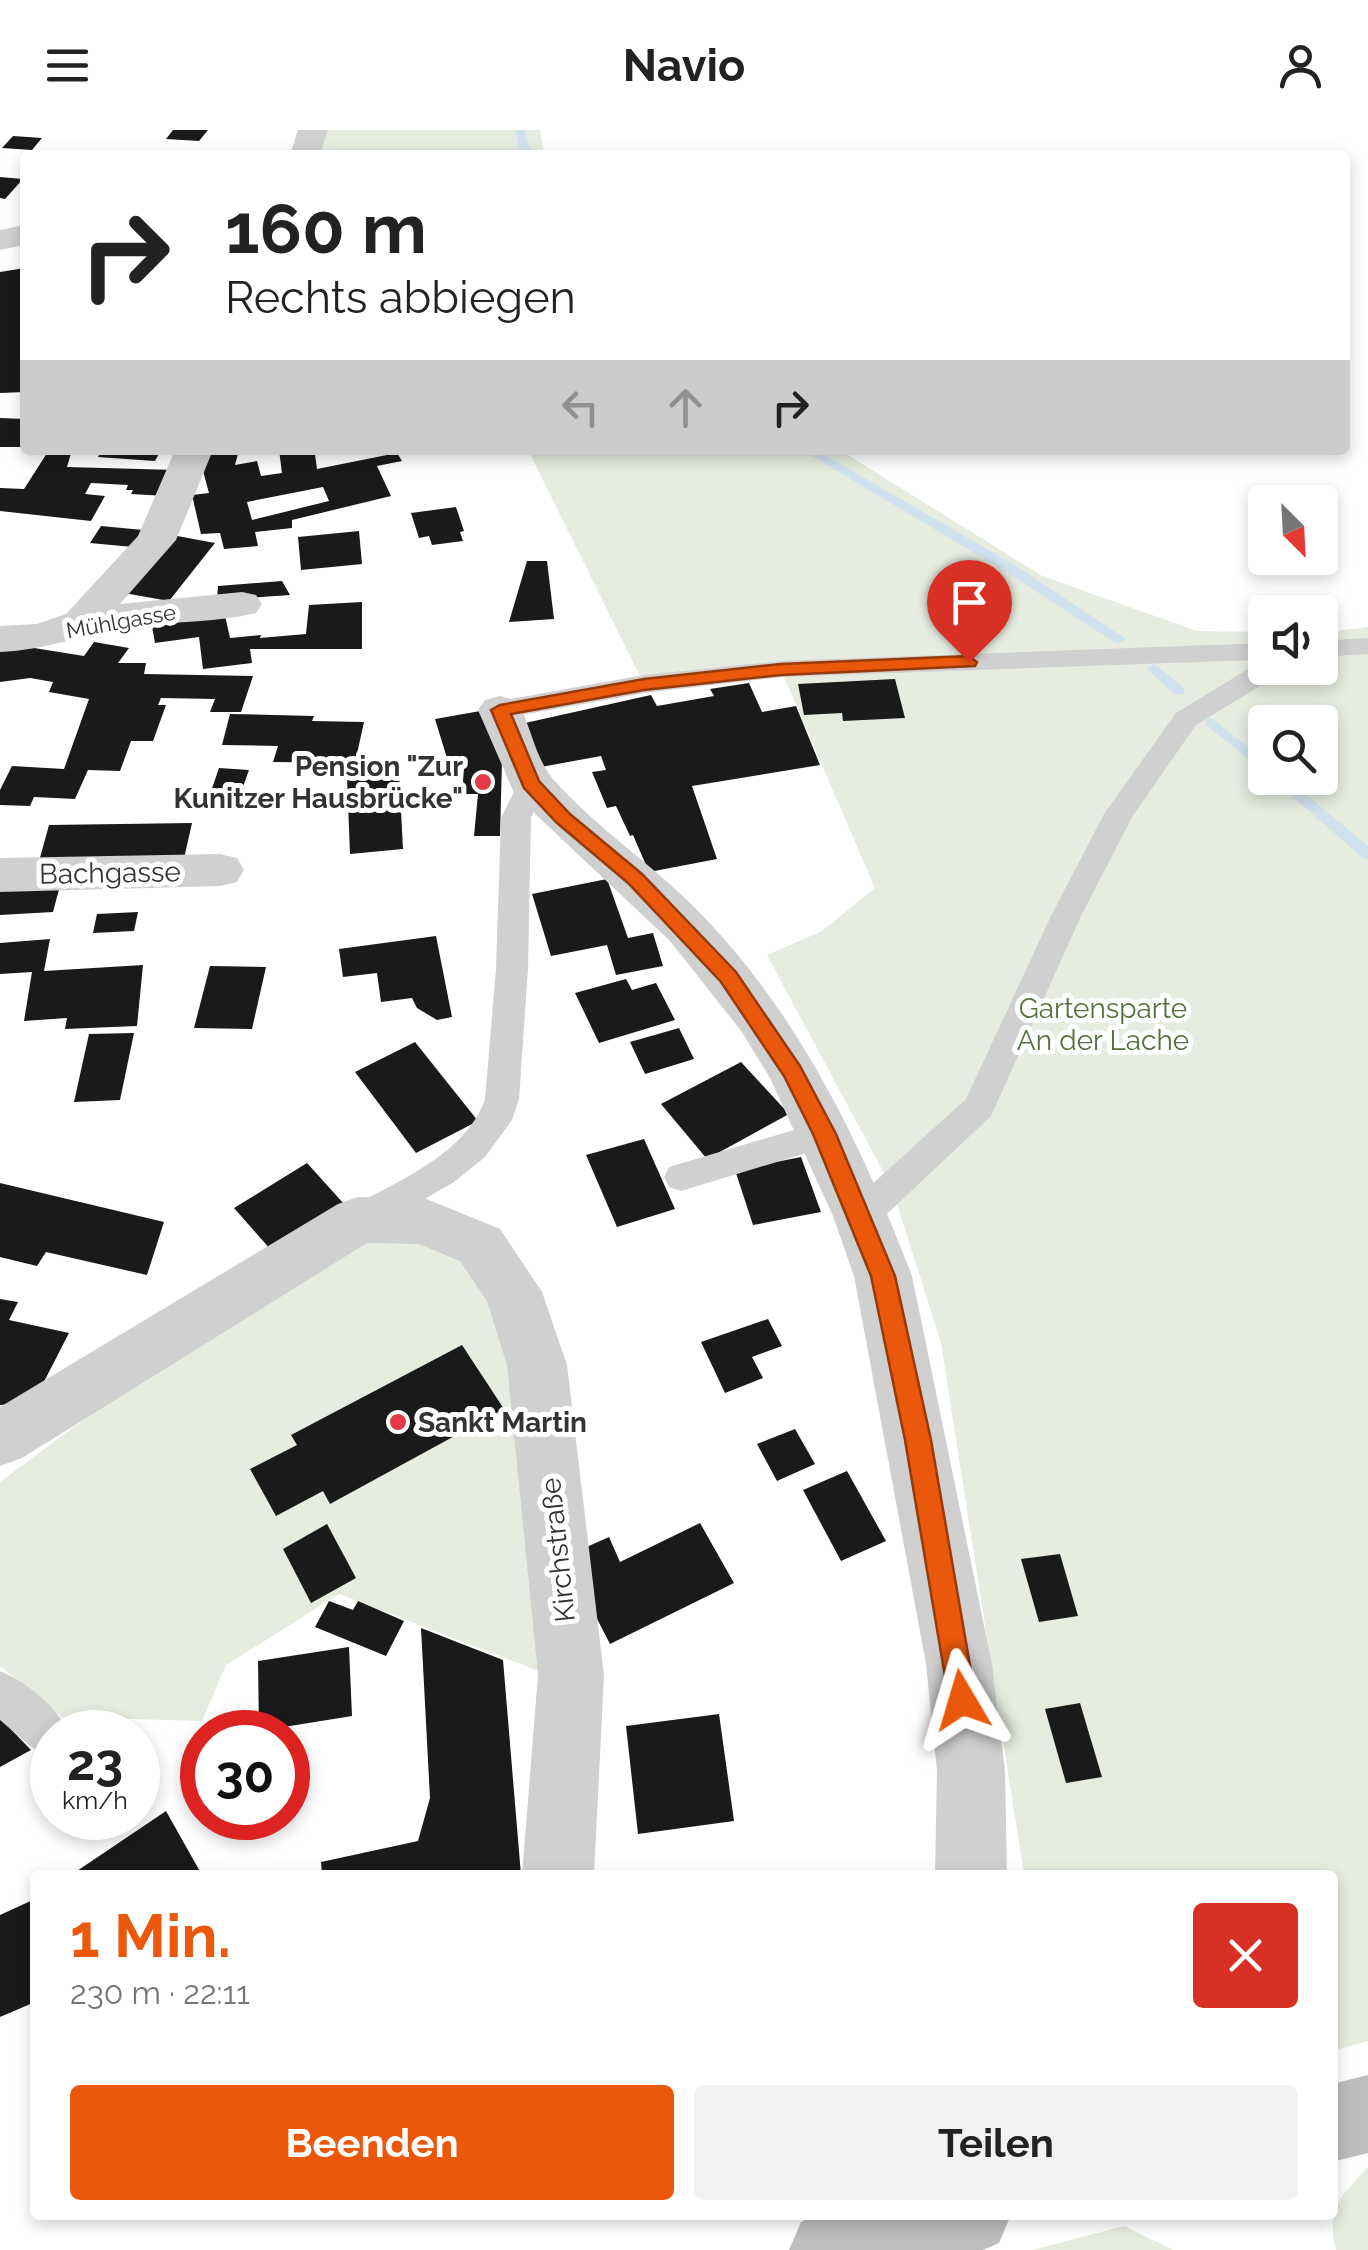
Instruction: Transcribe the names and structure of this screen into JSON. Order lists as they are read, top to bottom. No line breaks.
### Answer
{"streets":{"street":["Mühlgasse","Bachgasse","Kirchstraße"]},"parks":["Gartensparte An der Lache"],"places":["Pension \"Zur Kunitzer Hausbrücke\"","Sankt Martin"],"north":"bottom right","page":{"header":"Navio","turn":["160 m","Rechts abbiegen"],"speed":"23 km/h","limit":"30","heading":["1 Min.","230 m · 22:11"],"buttons":["Beenden","Teilen"]}}
